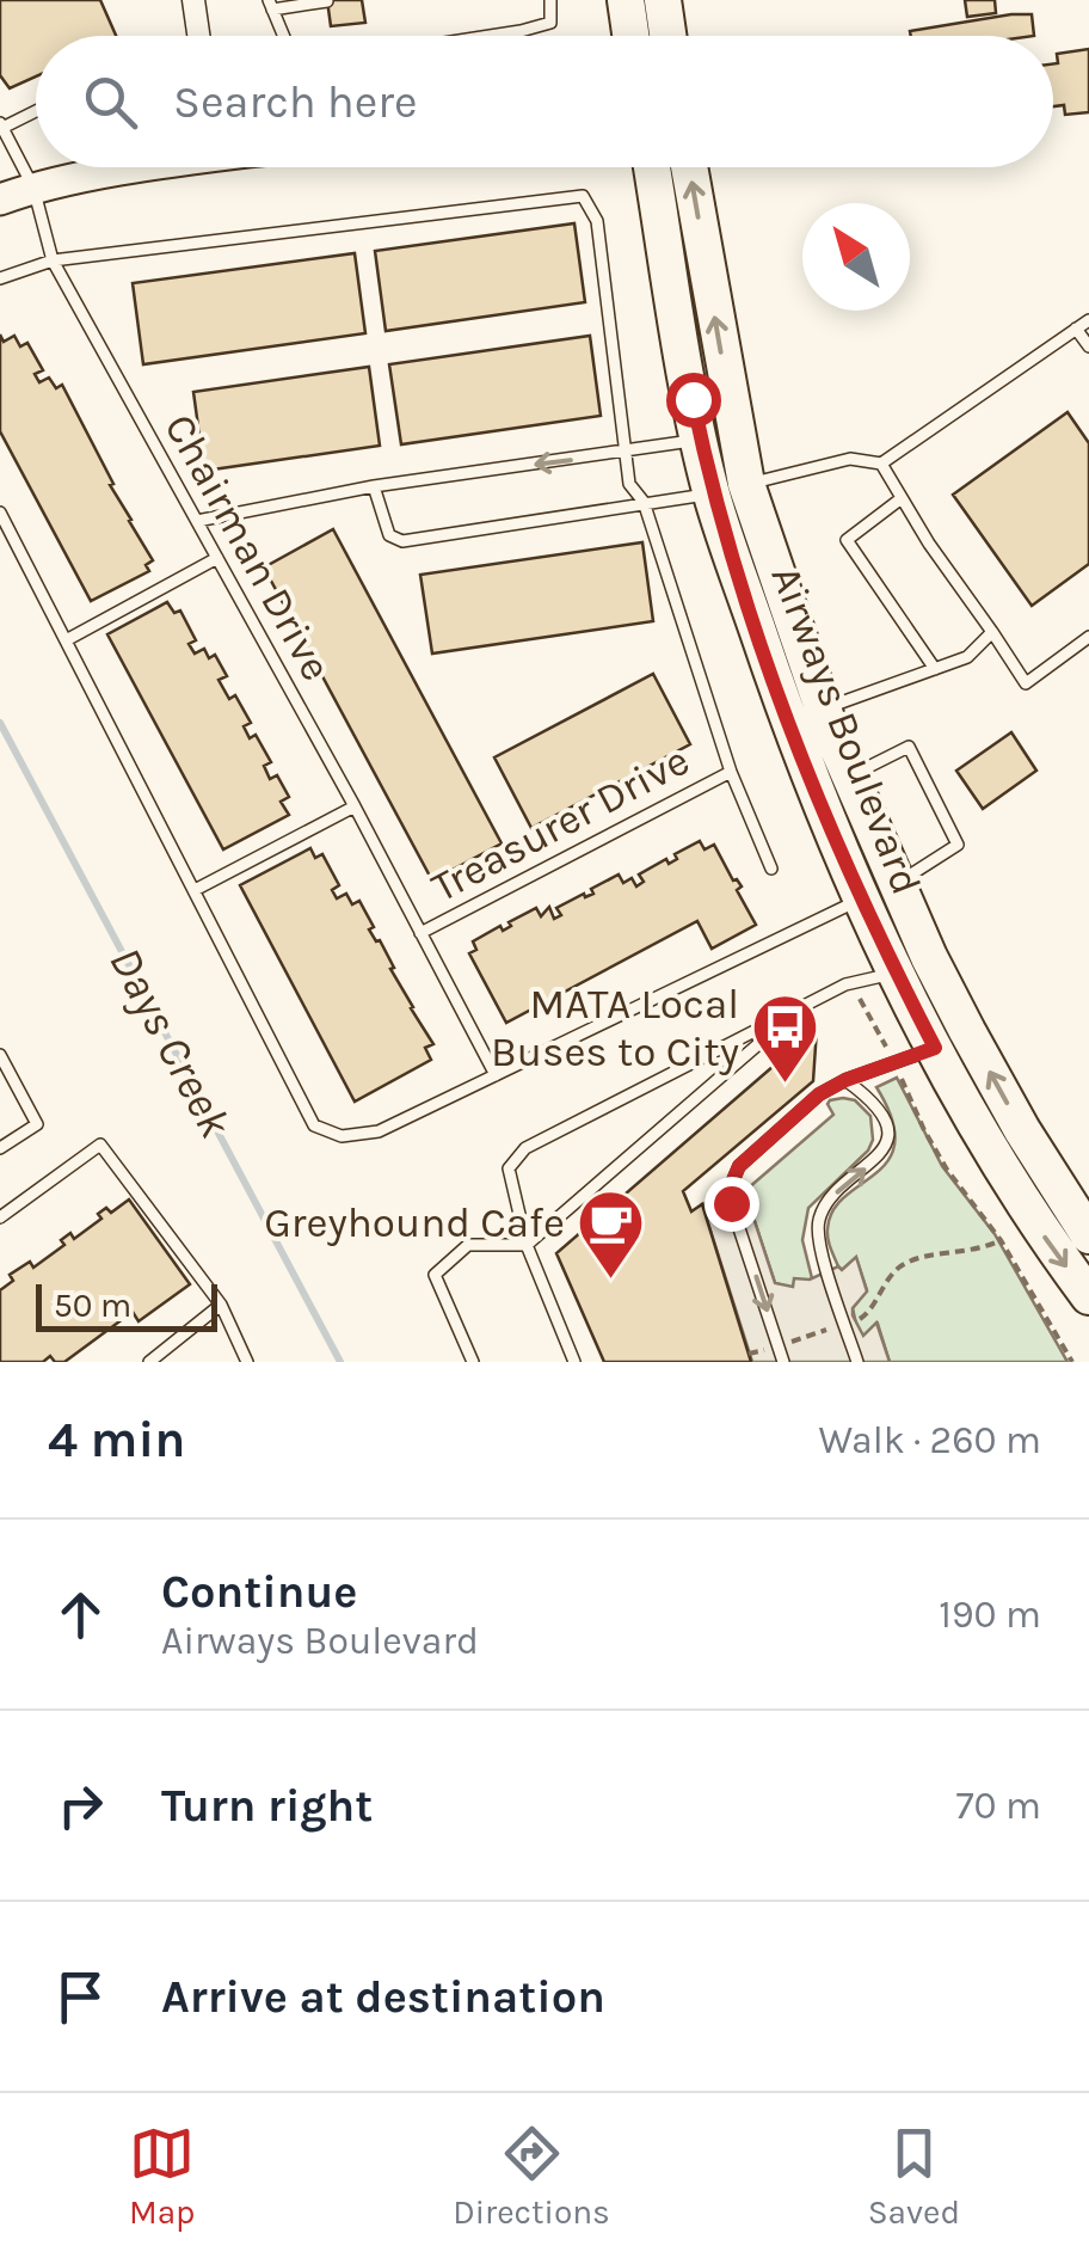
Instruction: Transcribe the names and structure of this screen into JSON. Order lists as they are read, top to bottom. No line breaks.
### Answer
{"streets":{"main road":["Airways Boulevard"],"lane":["Chairman Drive","Treasurer Drive"]},"crossings":[["Chairman Drive","Treasurer Drive"]],"water":["Days Creek"],"places":{"bus stop":["MATA Local Buses to City"],"cafe":["Greyhound Cafe"]},"scale_bar":"50 m","north":"top left","page":{"search":"Search here","scale":"50 m","heading":["4 min","Walk · 260 m"],"list":[["Continue","Airways Boulevard","190 m"],["Turn right","70 m"],"Arrive at destination"],"nav":["Map","Directions","Saved"]}}
